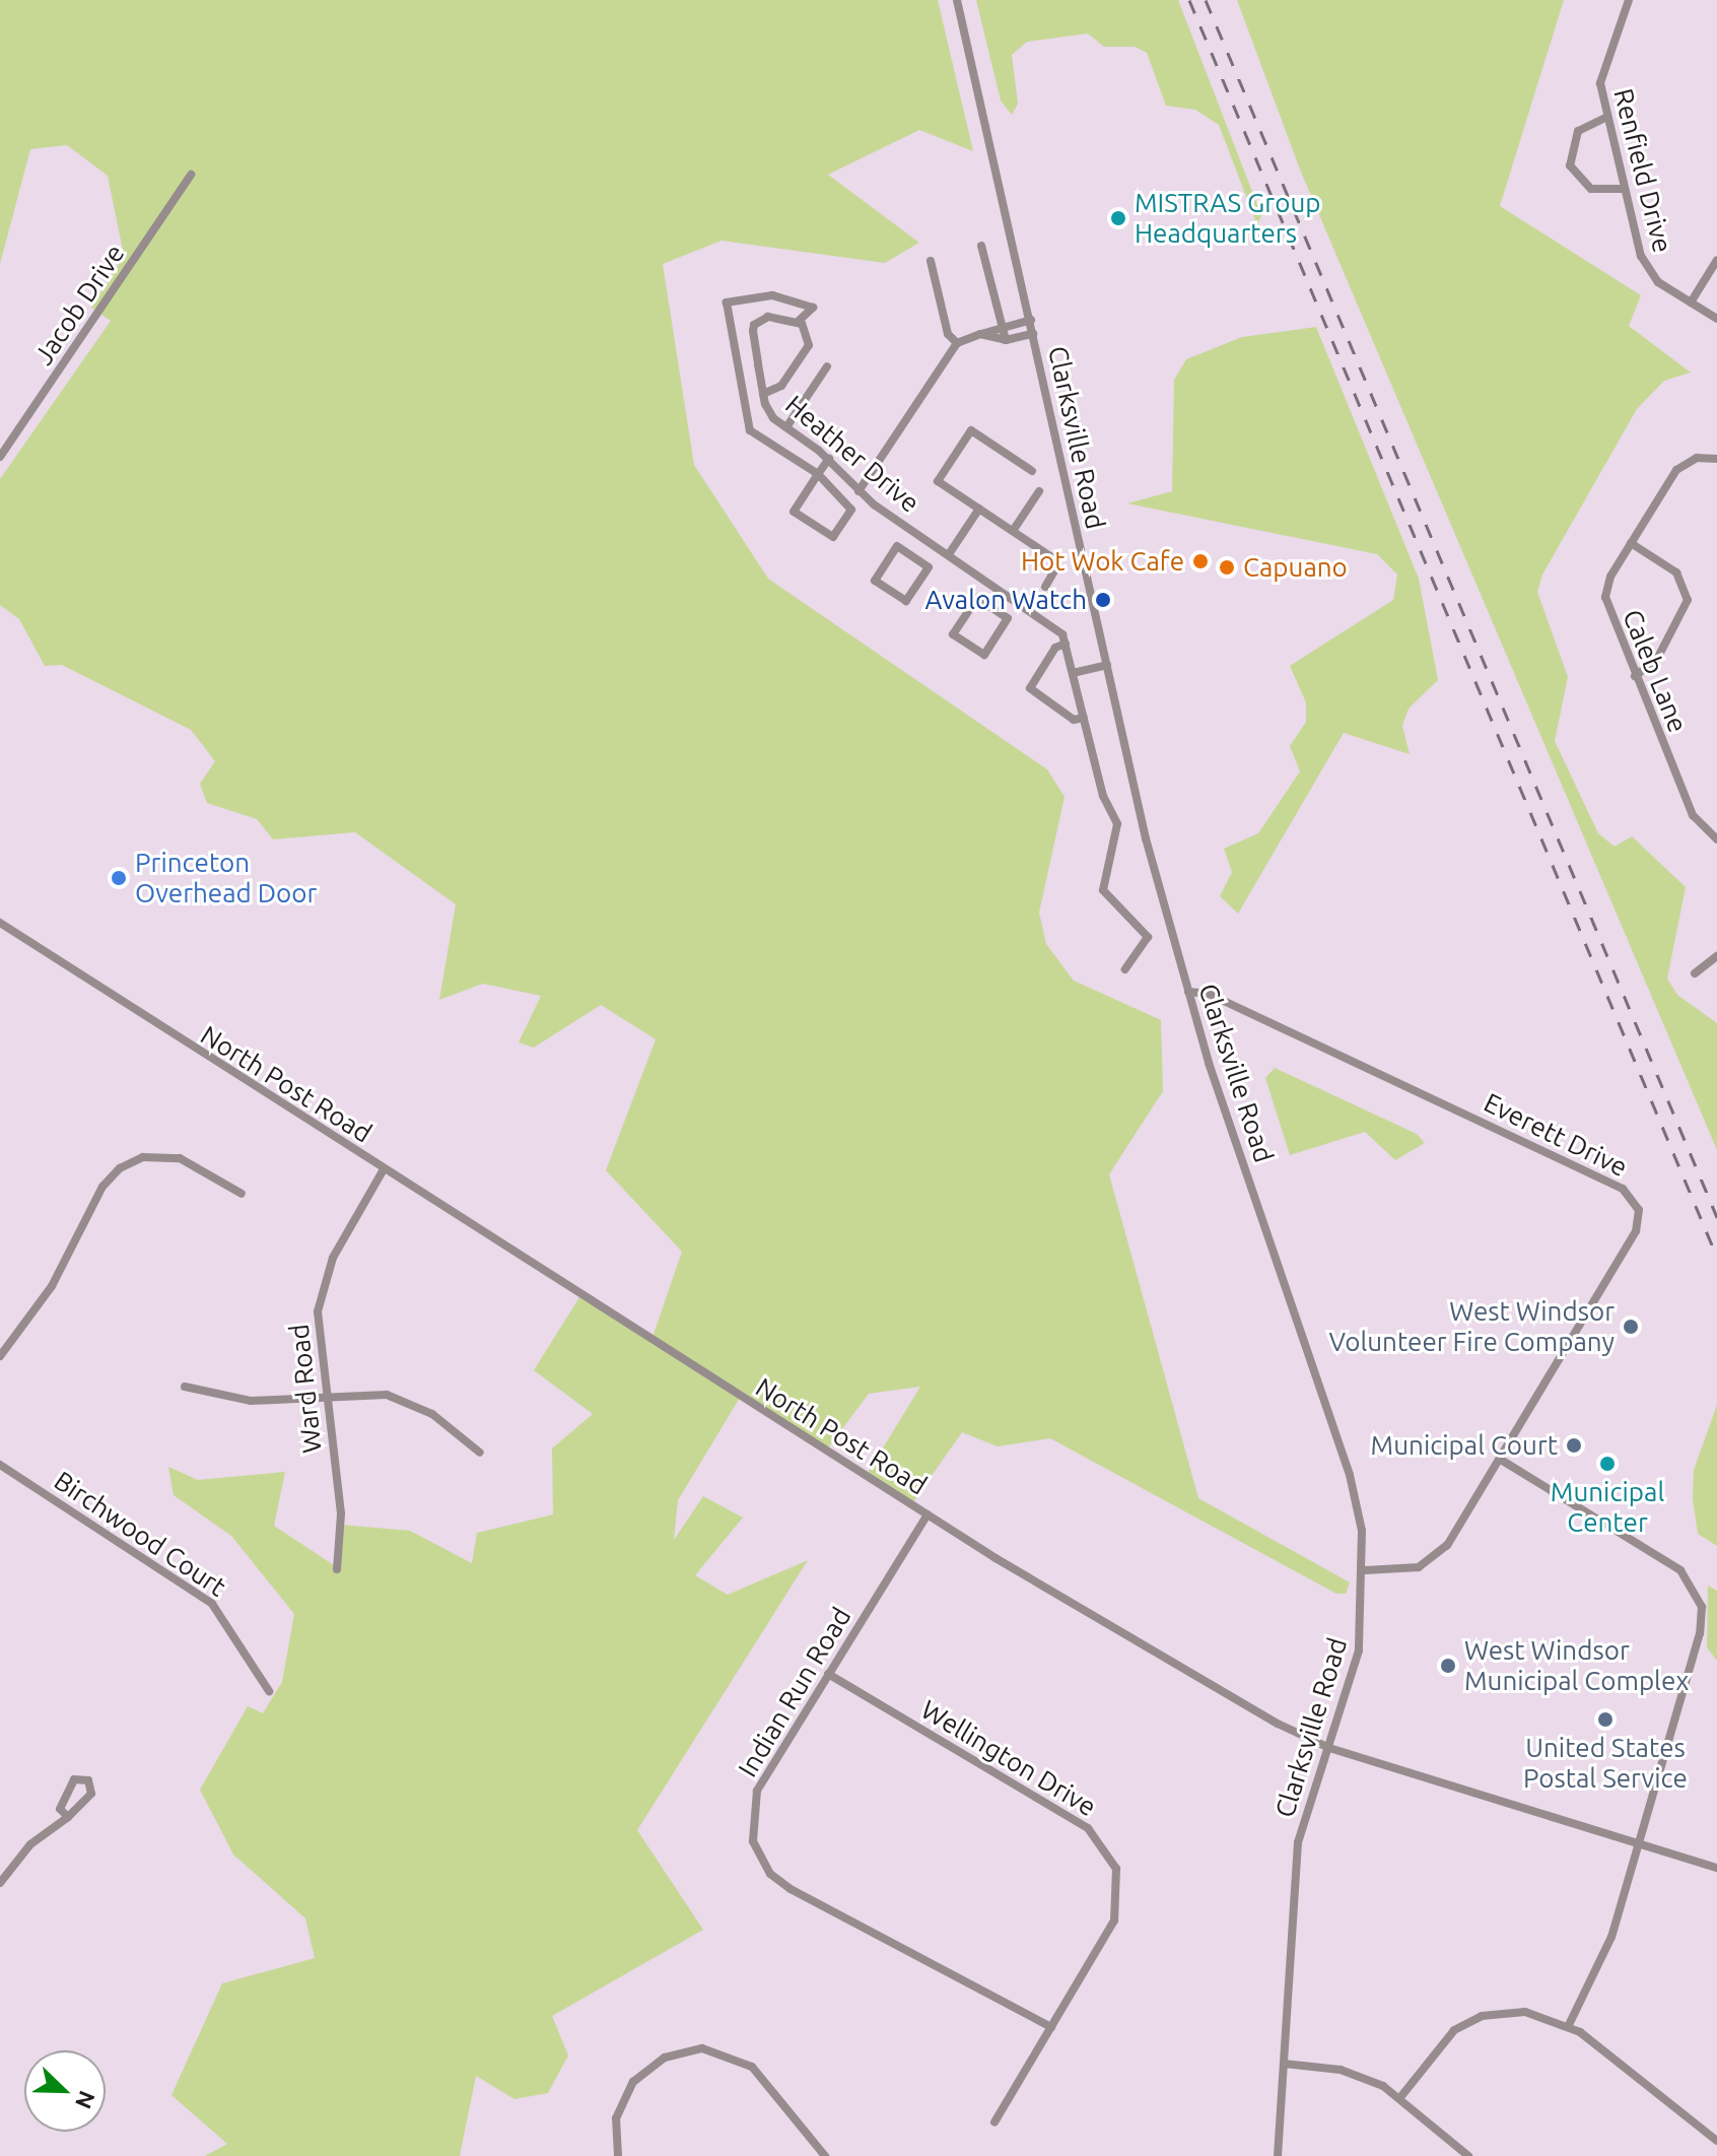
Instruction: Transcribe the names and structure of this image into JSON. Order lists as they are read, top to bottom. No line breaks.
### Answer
{"streets":{"street":["Renfield Drive","Jacob Drive","Clarksville Road","Heather Drive","Caleb Lane","North Post Road","Everett Drive","Ward Road","Birchwood Court","Indian Run Road","Wellington Drive"]},"crossings":[["Clarksville Road","North Post Road"],["Clarksville Road","Everett Drive"],["North Post Road","Ward Road"],["North Post Road","Indian Run Road"],["Indian Run Road","Wellington Drive"]],"places":["MISTRAS Group Headquarters","Hot Wok Cafe","Capuano","Avalon Watch","Princeton Overhead Door","West Windsor Volunteer Fire Company","Municipal Court","Municipal Center","West Windsor Municipal Complex","United States Postal Service"],"north":"bottom right"}
